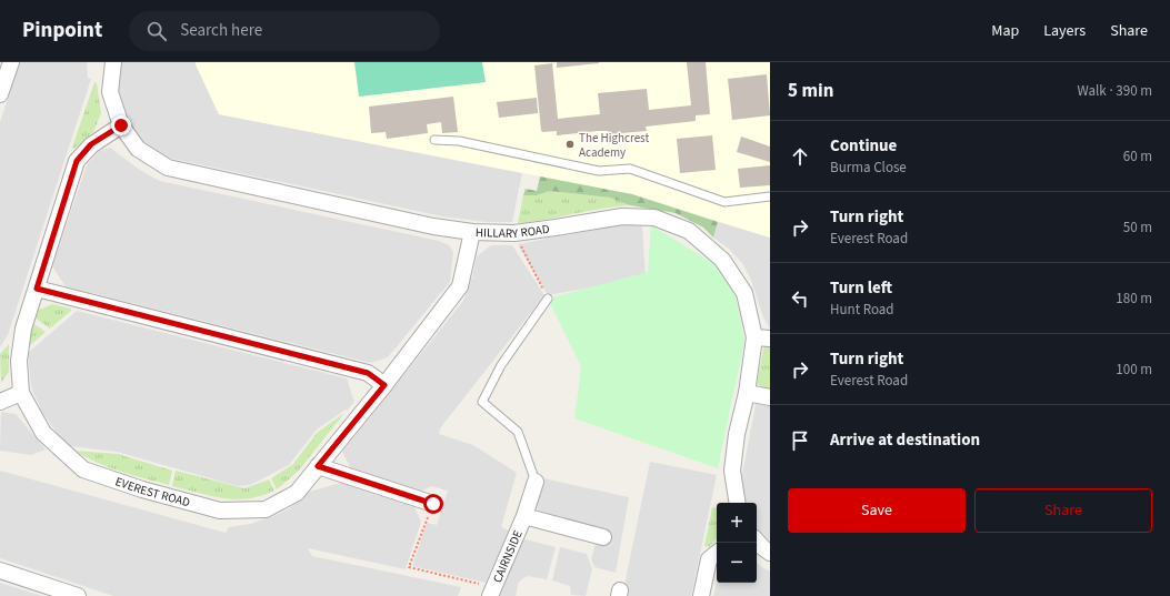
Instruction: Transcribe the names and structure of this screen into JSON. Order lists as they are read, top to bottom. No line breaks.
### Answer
{"streets":{"street":["HILLARY ROAD","EVEREST ROAD","CAIRNSIDE"]},"crossings":[["HILLARY ROAD","EVEREST ROAD"]],"places":["The Highcrest Academy"],"page":{"header":"Pinpoint","search":"Search here","nav":["Map","Layers","Share"],"heading":["5 min","Walk · 390 m"],"list":[["Continue","Burma Close","60 m"],["Turn right","Everest Road","50 m"],["Turn left","Hunt Road","180 m"],["Turn right","Everest Road","100 m"],"Arrive at destination"],"buttons":["Save","Share"],"map_buttons":["+","−"]}}
